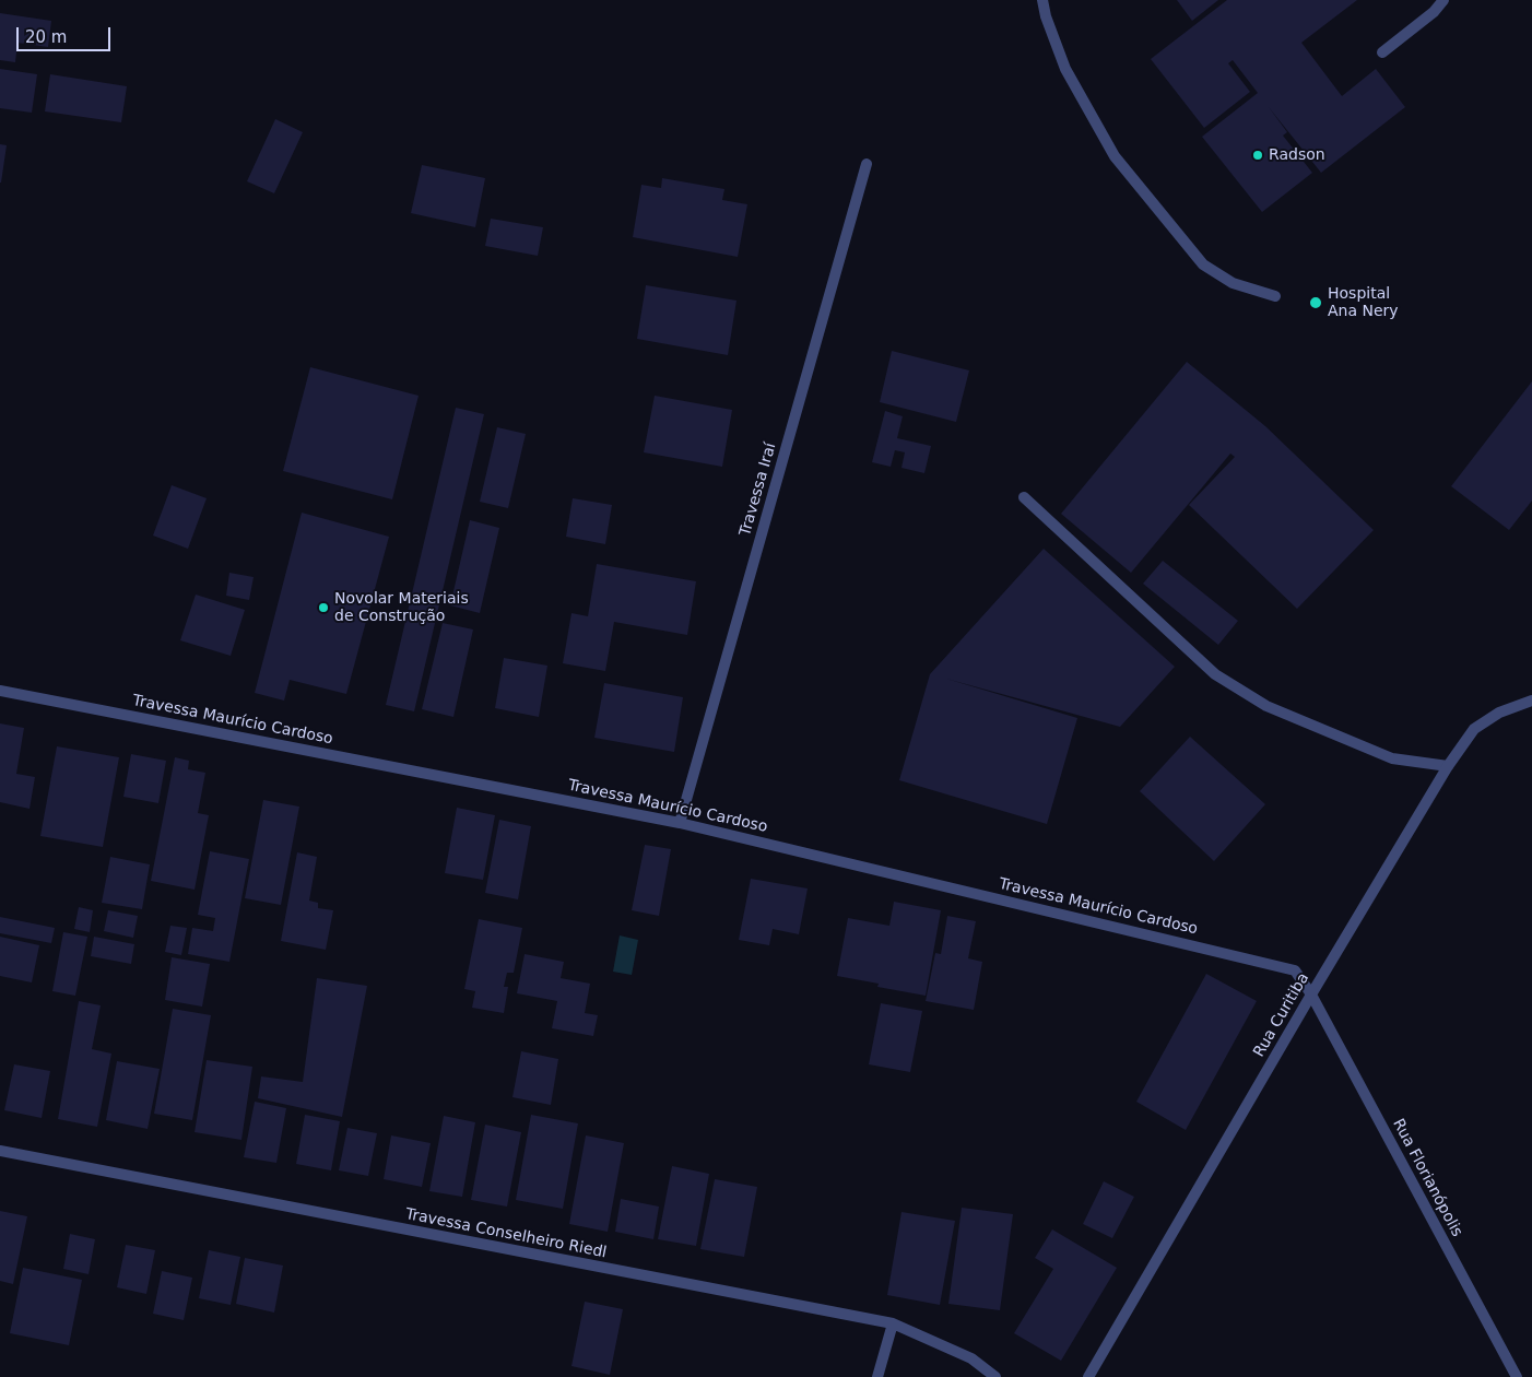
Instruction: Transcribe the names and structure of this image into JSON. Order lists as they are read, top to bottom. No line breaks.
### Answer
{"streets":{"street":["Travessa Iraí","Travessa Maurício Cardoso","Rua Curitiba","Rua Florianópolis","Travessa Conselheiro Riedl"]},"crossings":[["Travessa Iraí","Travessa Maurício Cardoso"],["Travessa Maurício Cardoso","Rua Curitiba"],["Travessa Maurício Cardoso","Rua Florianópolis"],["Rua Curitiba","Rua Florianópolis"]],"places":["Radson","Hospital Ana Nery","Novolar Materiais de Construção"],"scale_bar":"20 m"}
